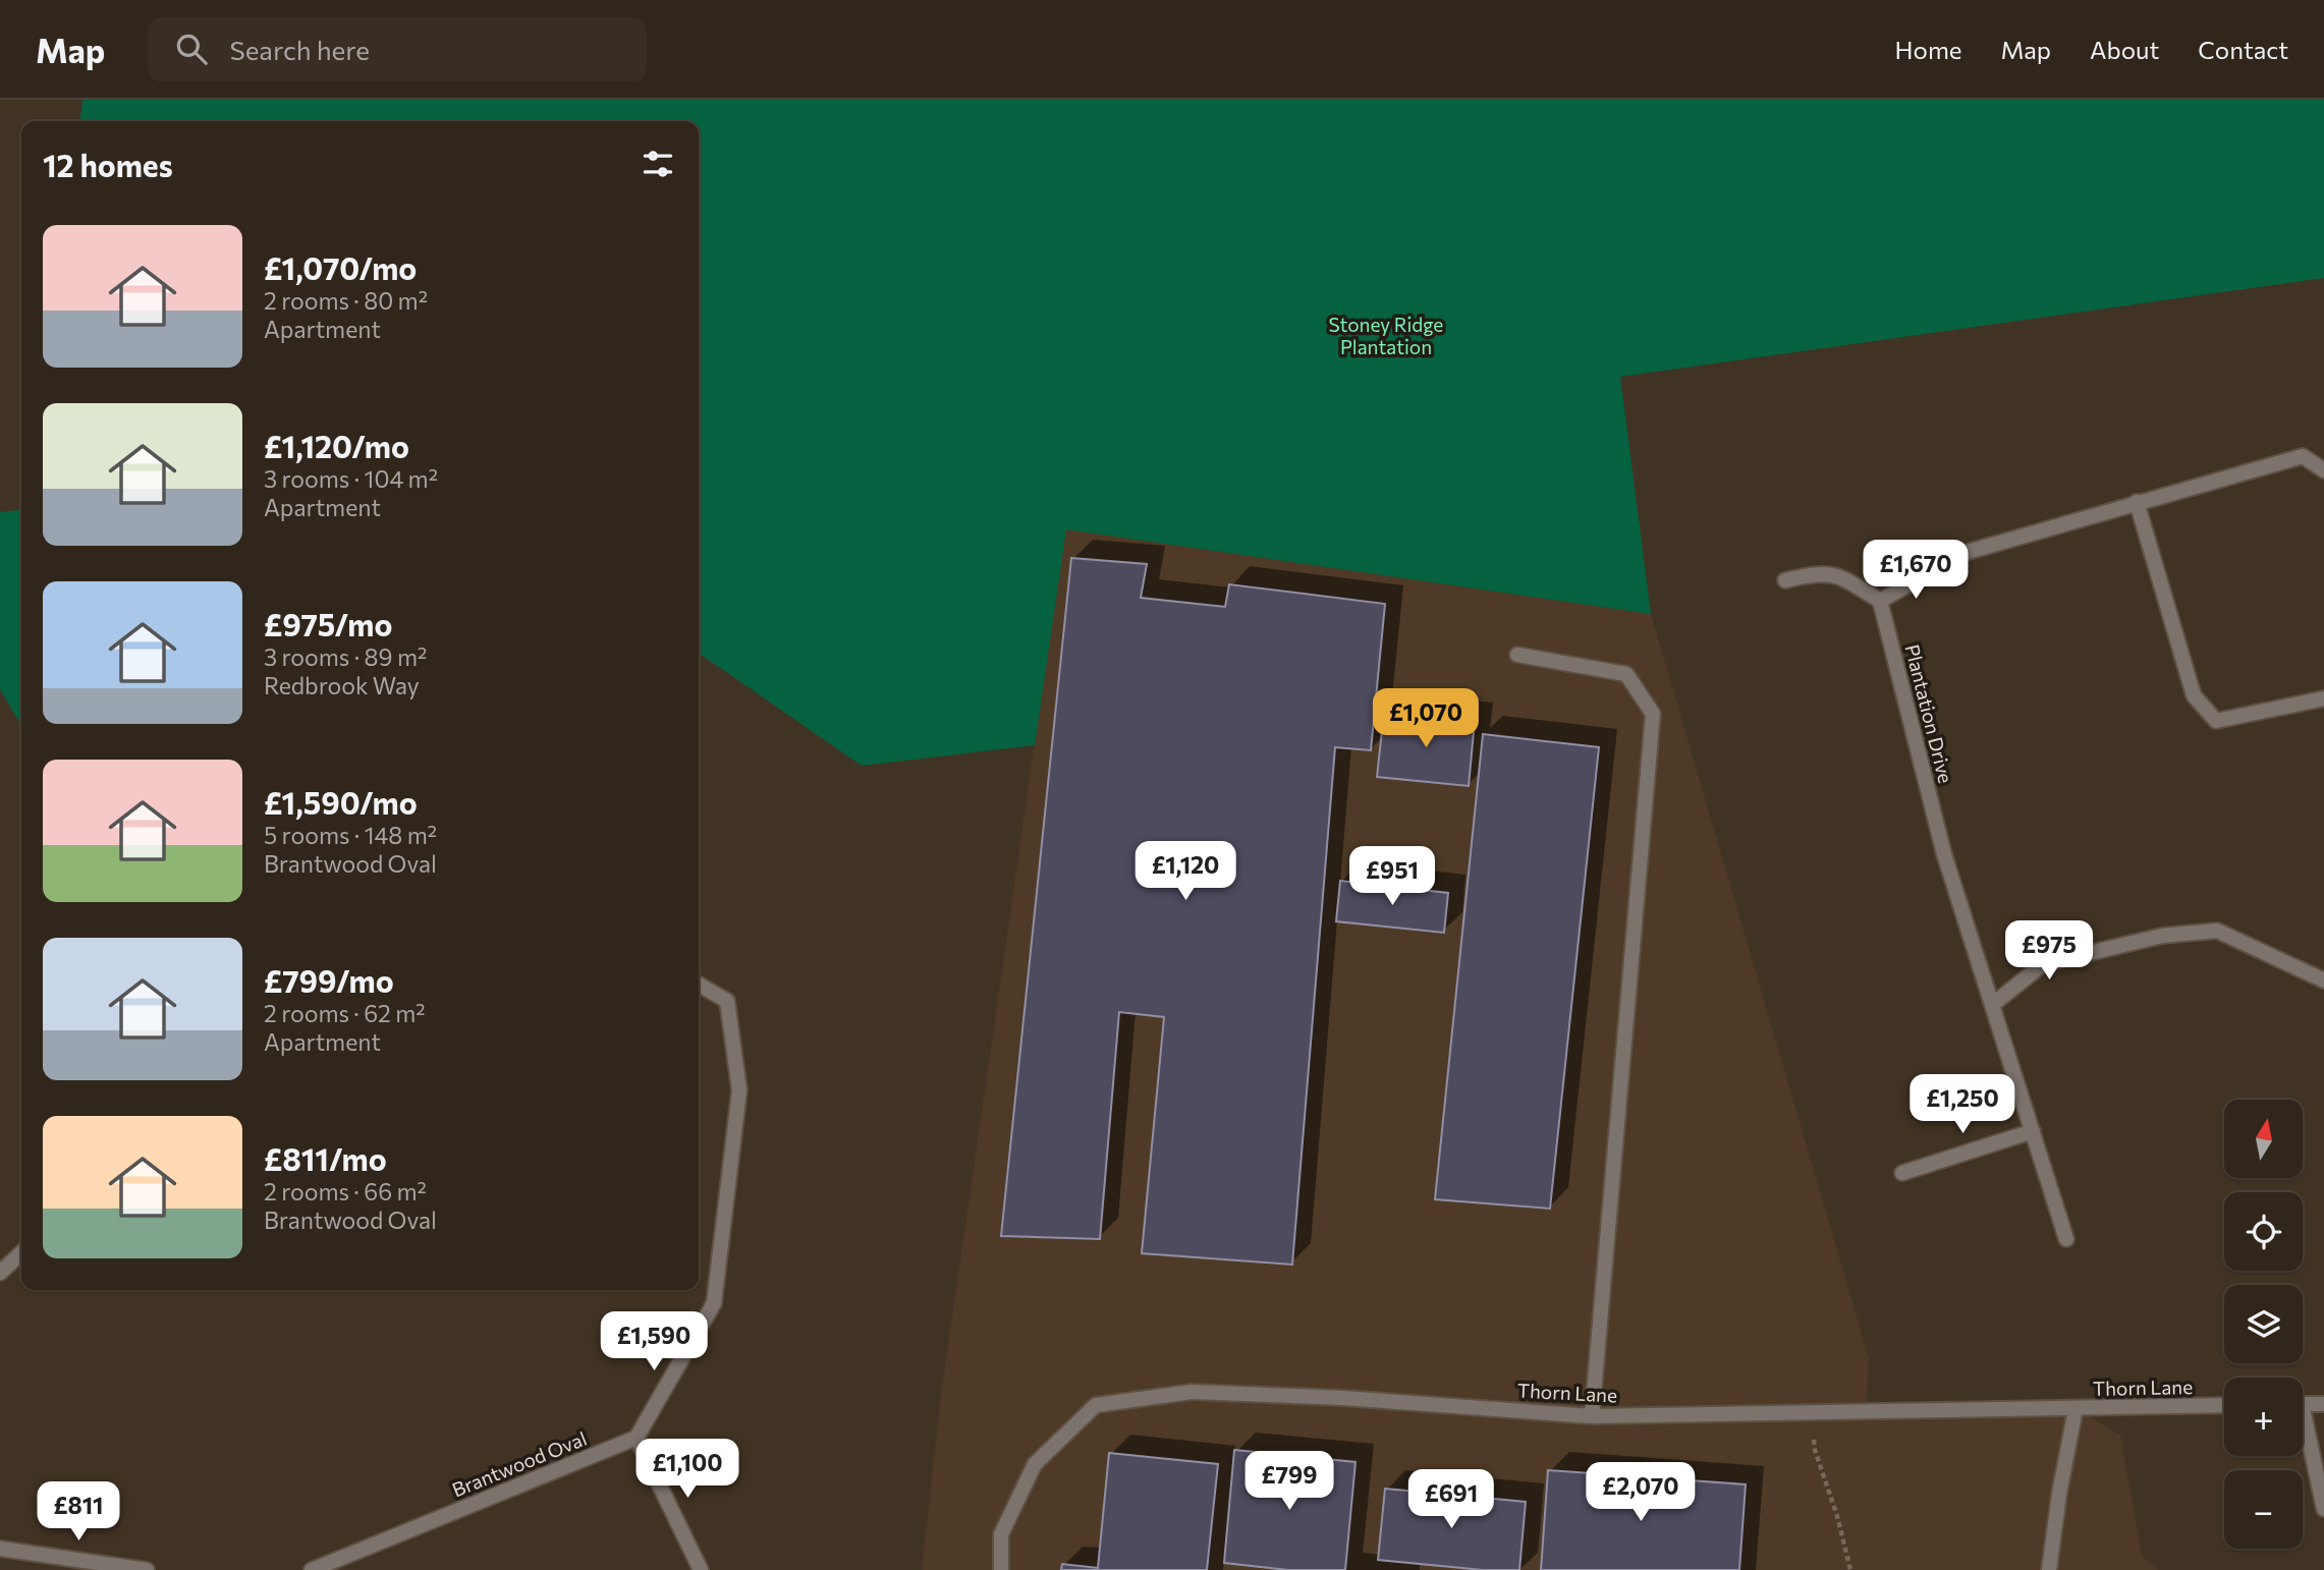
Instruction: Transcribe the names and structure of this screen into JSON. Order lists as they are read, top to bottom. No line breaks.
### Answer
{"streets":{"street":["Plantation Drive","Thorn Lane","Brantwood Oval"]},"parks":["Stoney Ridge Plantation"],"north":"top","page":{"header":"Map","search":"Search here","nav":["Home","Map","About","Contact"],"heading":"12 homes","list":[{"name":"£1,070/mo","note":"2 rooms · 80 m² · Apartment"},{"name":"£1,120/mo","note":"3 rooms · 104 m² · Apartment"},{"name":"£975/mo","note":"3 rooms · 89 m² · Redbrook Way"},{"name":"£1,590/mo","note":"5 rooms · 148 m² · Brantwood Oval"},{"name":"£799/mo","note":"2 rooms · 62 m² · Apartment"},{"name":"£811/mo","note":"2 rooms · 66 m² · Brantwood Oval"}],"price":["£1,670","£1,070","£1,120","£951","£975","£1,250","£1,590","£1,100","£799","£2,070","£691","£811"],"map_buttons":["+","−"]}}
